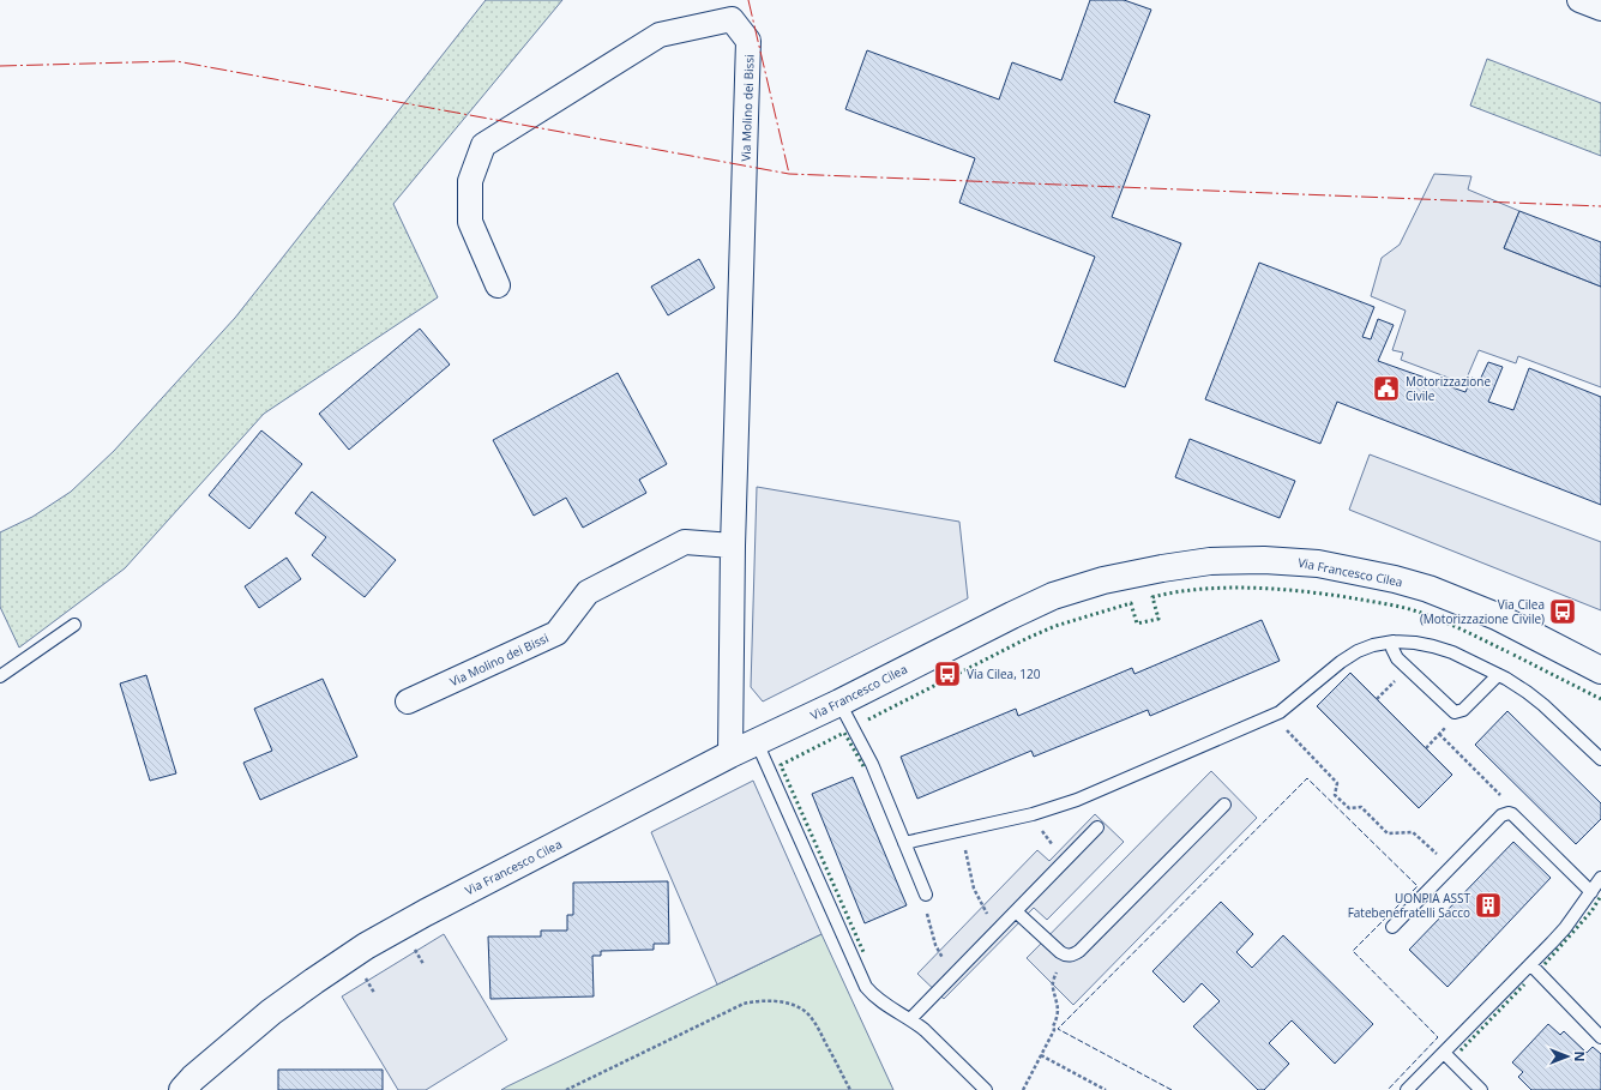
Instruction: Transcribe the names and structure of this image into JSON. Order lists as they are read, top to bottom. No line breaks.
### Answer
{"streets":{"street":["Via Molino dei Bissi","Via Francesco Cilea"]},"crossings":[["Via Molino dei Bissi","Via Francesco Cilea"]],"places":{"public building":["Motorizzazione Civile"],"bus stop":["Via Cilea (Motorizzazione Civile)","Via Cilea, 120"],"building":["UONPIA ASST Fatebenefratelli Sacco"]},"north":"right"}
